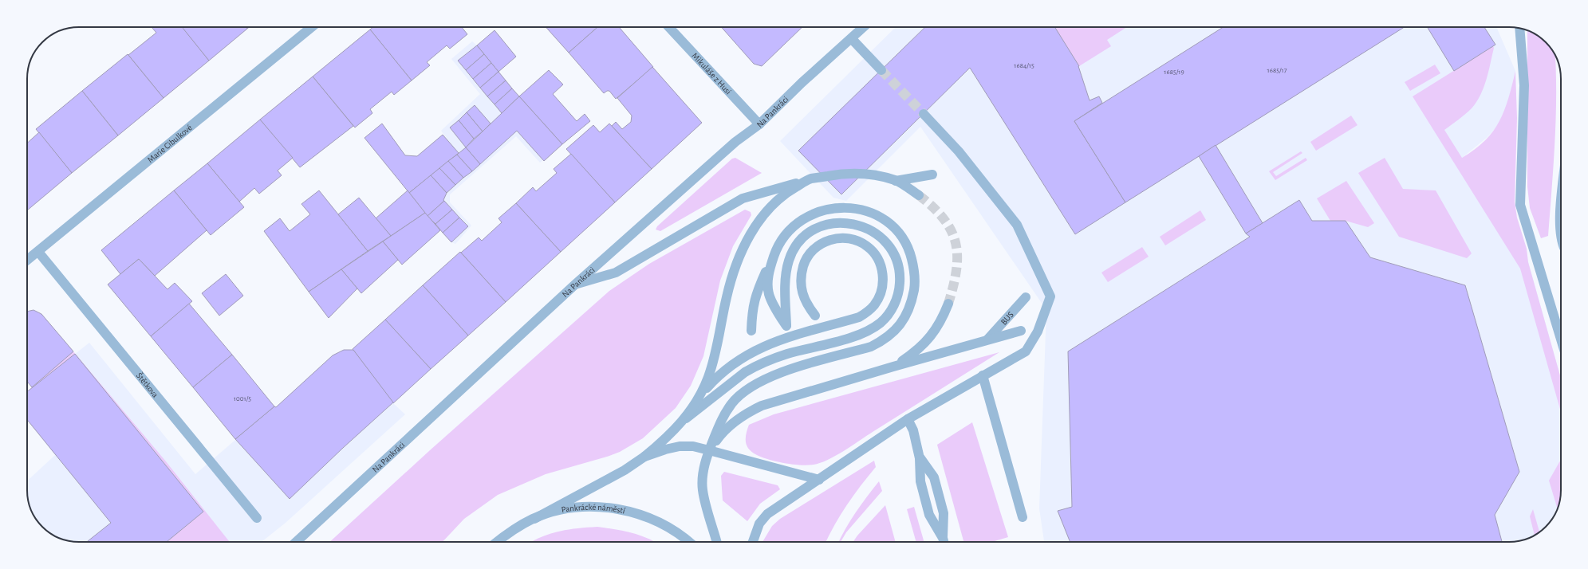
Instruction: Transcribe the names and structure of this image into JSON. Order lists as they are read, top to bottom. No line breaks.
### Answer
{"streets":{"street":["Mikuláše z Husi","Na Pankráci","Marie Cibulkové","BUS","Štětkova","Pankrácké náměstí"]},"crossings":[["Mikuláše z Husi","Na Pankráci"],["Marie Cibulkové","Štětkova"]],"house_numbers":["1684/15","1685/17","1685/19","1001/5"]}
